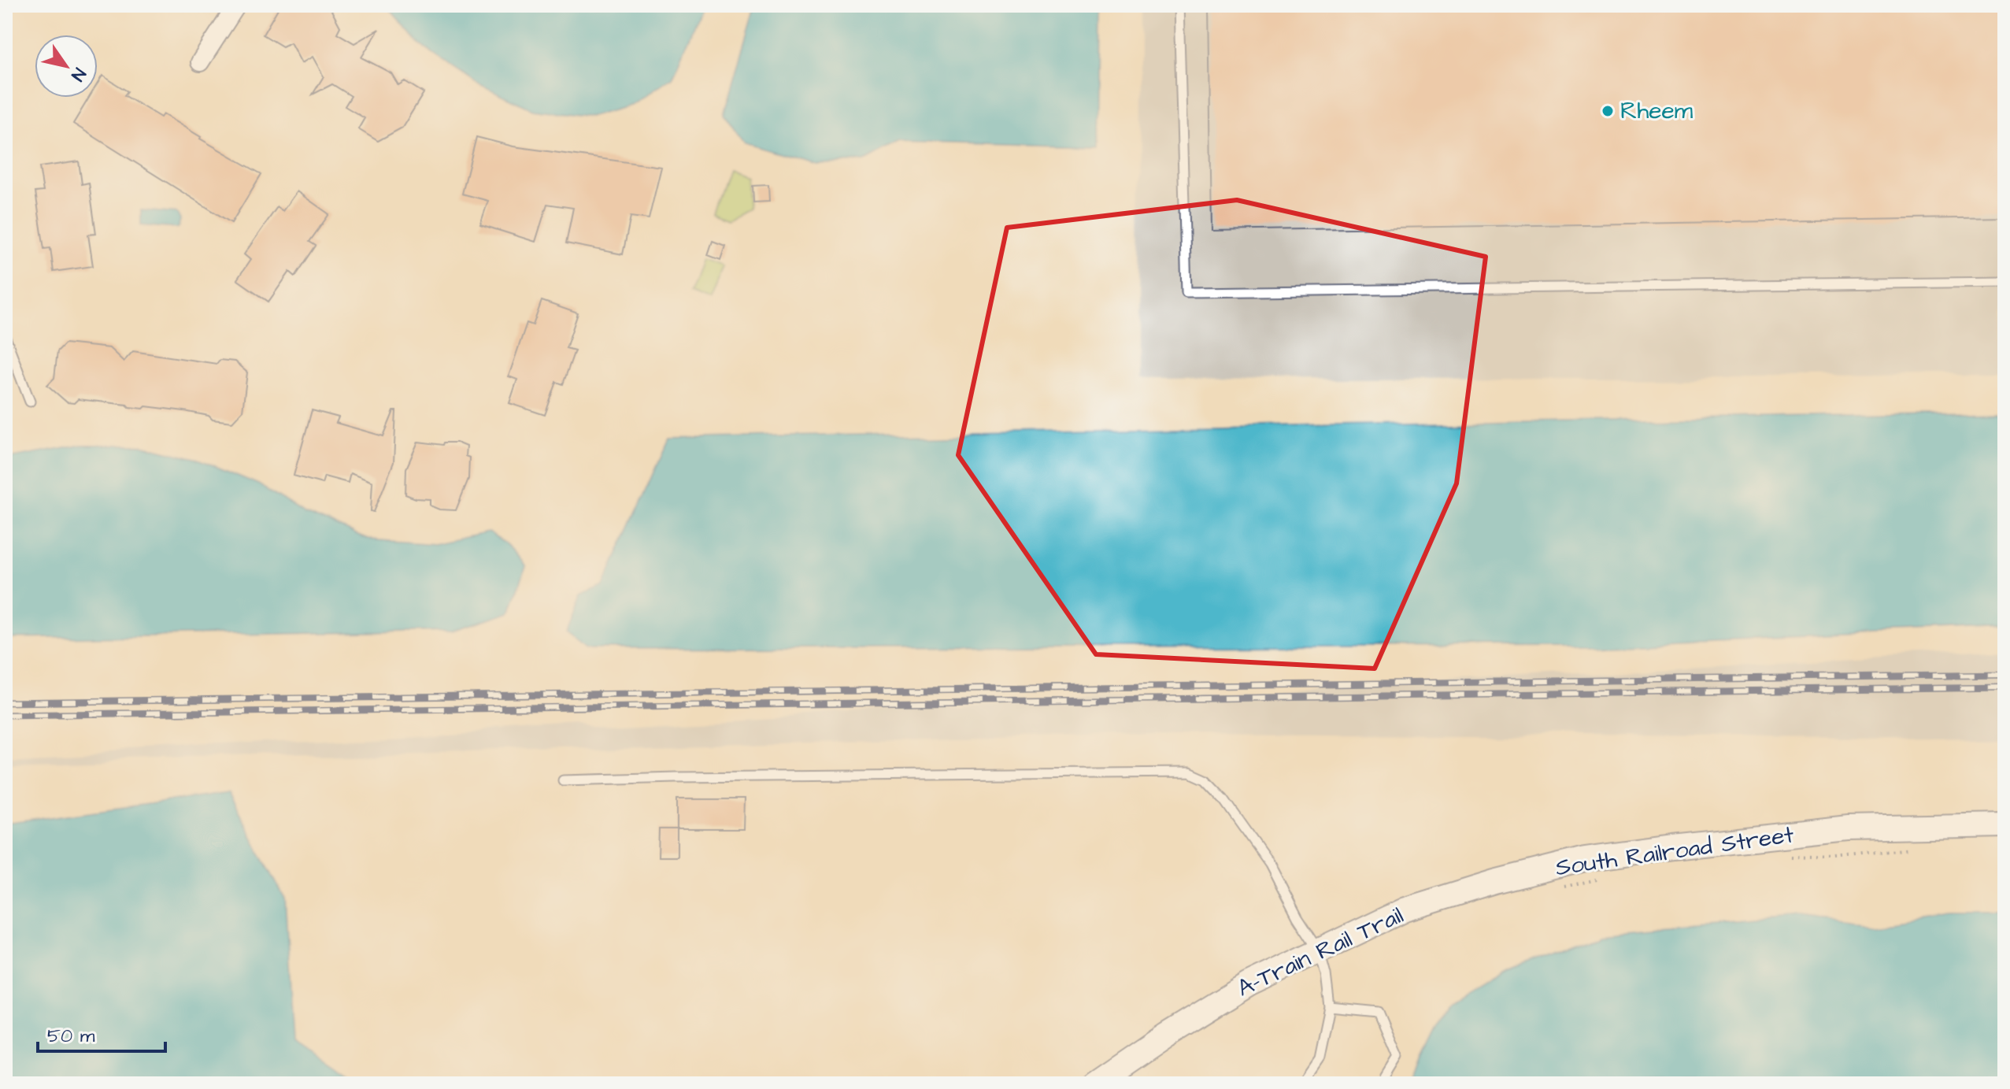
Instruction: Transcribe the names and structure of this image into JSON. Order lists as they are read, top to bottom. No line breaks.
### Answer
{"streets":{"street":["South Railroad Street"]},"places":["Rheem"],"scale_bar":"50 m","north":"bottom right"}
